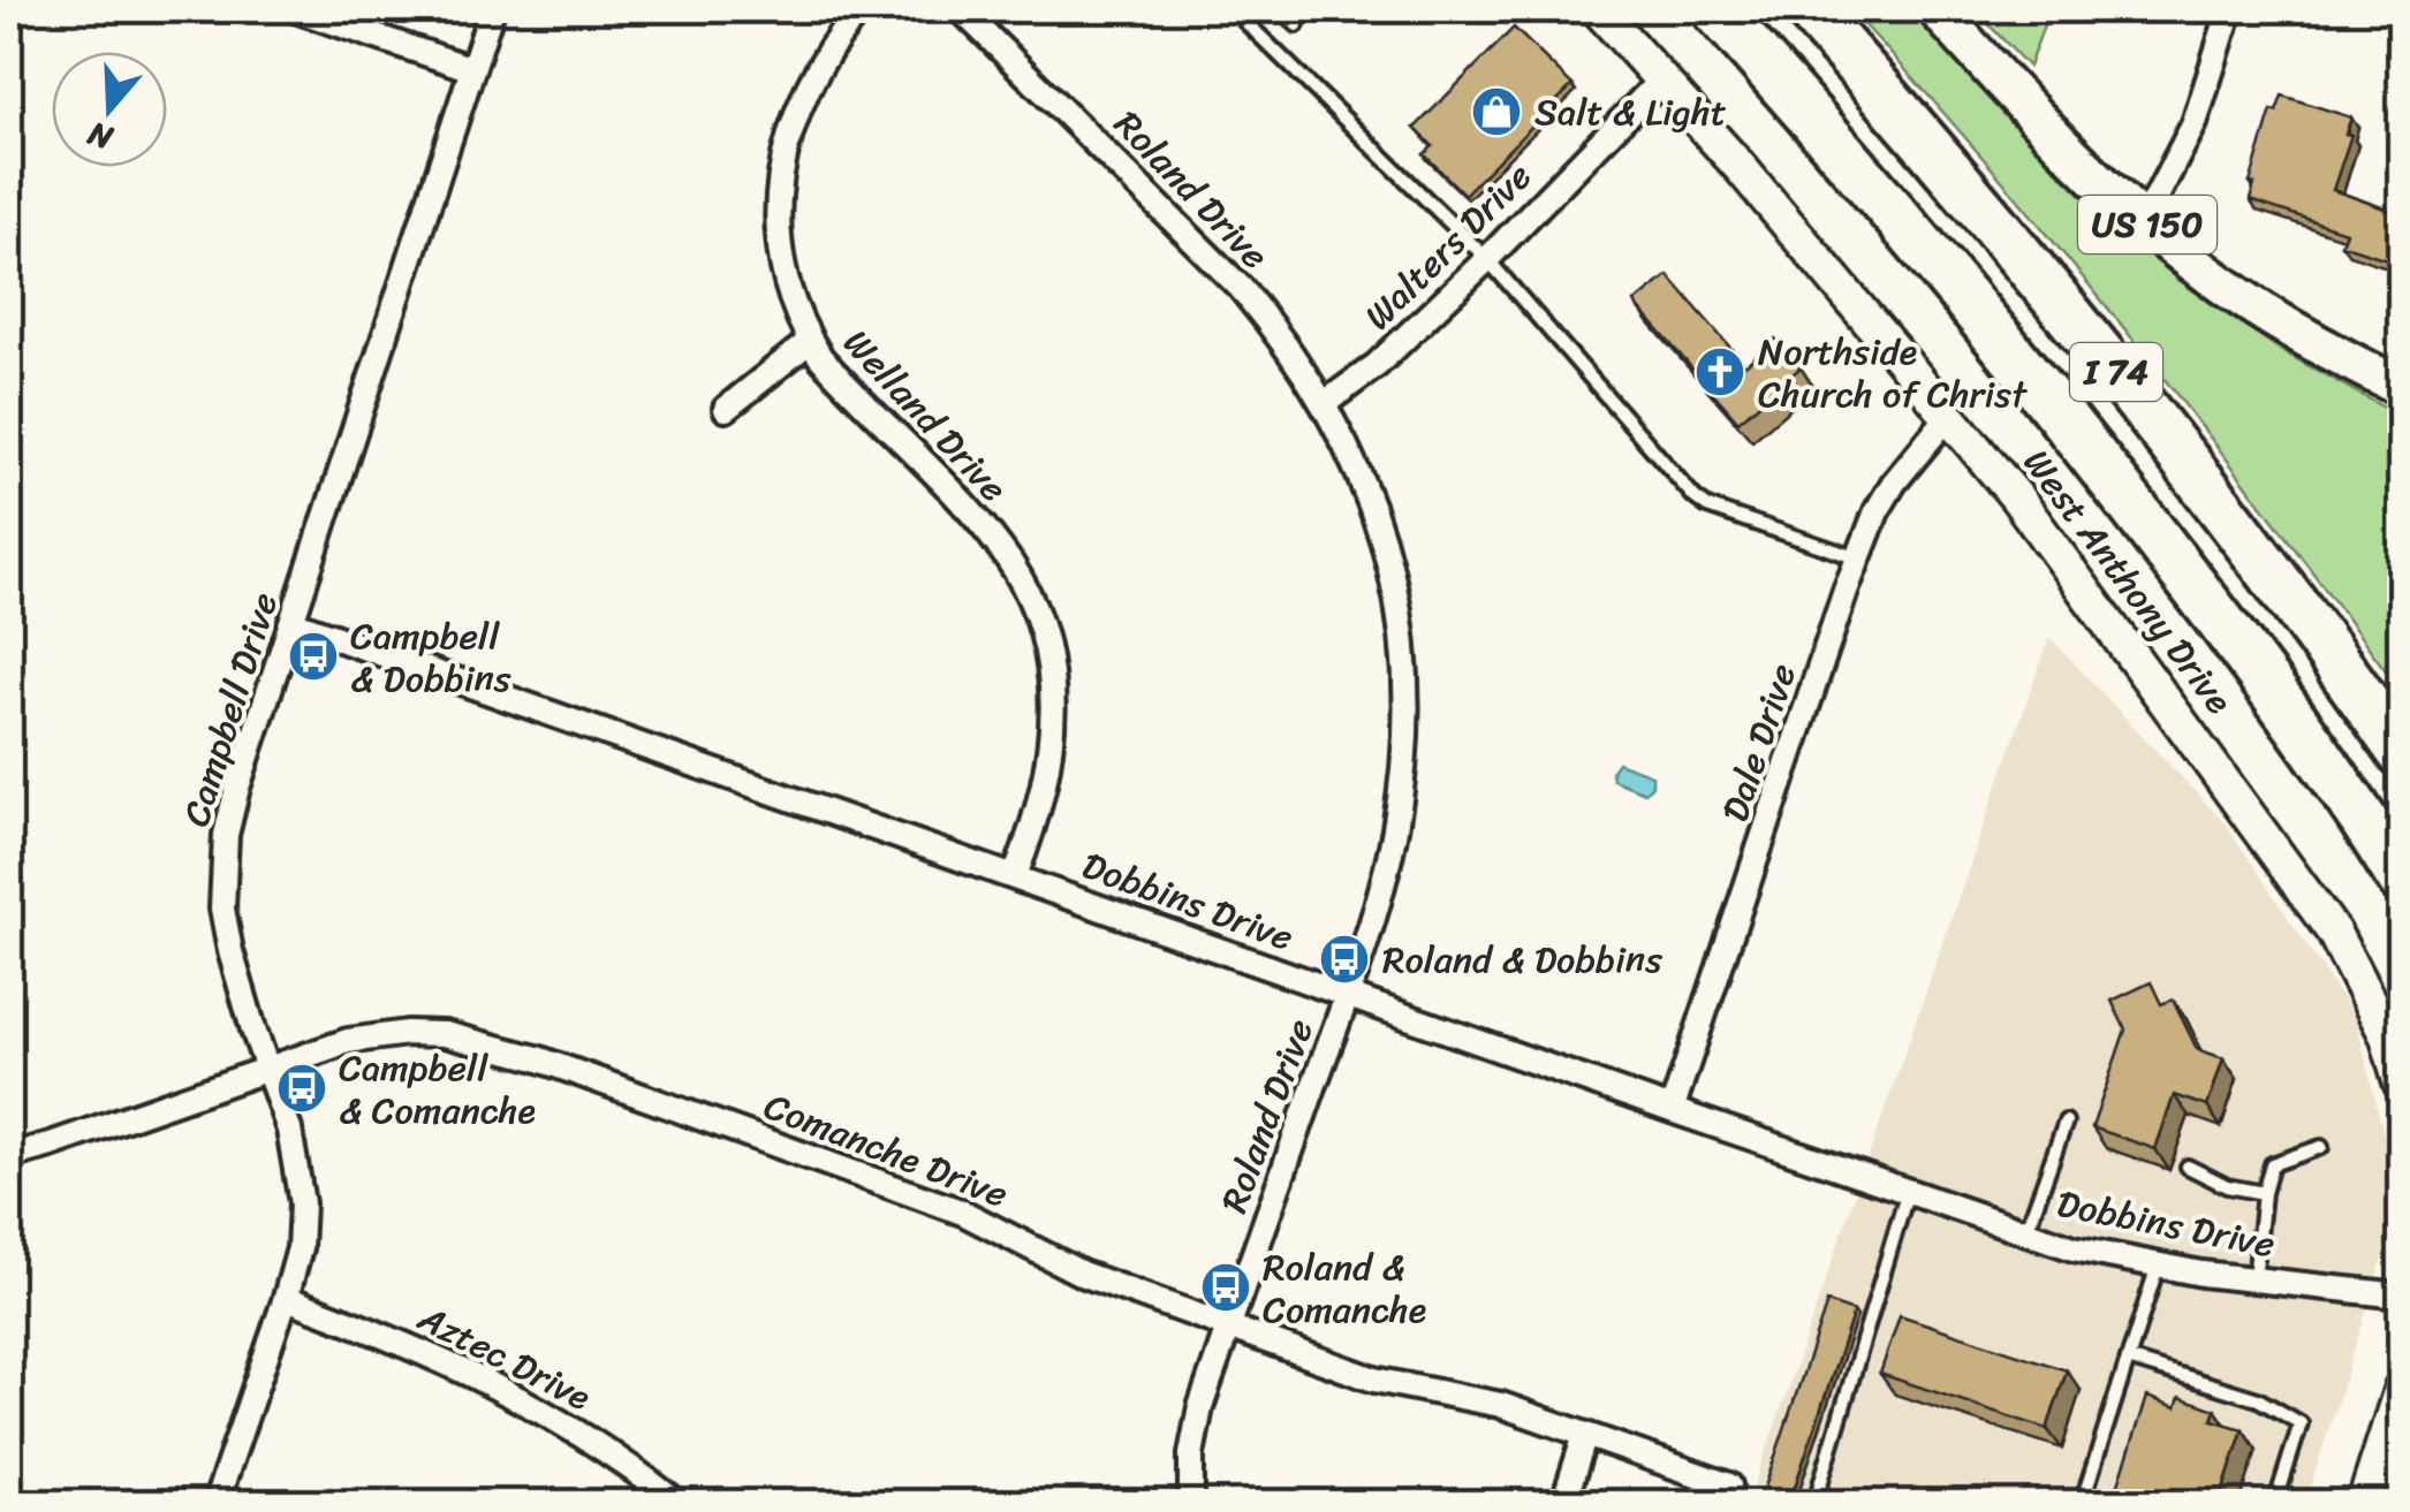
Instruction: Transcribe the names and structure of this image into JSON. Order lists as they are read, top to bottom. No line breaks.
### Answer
{"streets":{"highway":["I 74"],"main road":["US 150"],"street":["Roland Drive","Walters Drive","Welland Drive","West Anthony Drive","Campbell Drive","Dale Drive","Dobbins Drive","Comanche Drive","Aztec Drive"]},"crossings":[["Roland Drive","Walters Drive"],["Roland Drive","Dobbins Drive"],["Roland Drive","Comanche Drive"],["Walters Drive","West Anthony Drive"],["Welland Drive","Dobbins Drive"],["West Anthony Drive","Dale Drive"],["Campbell Drive","Dobbins Drive"],["Campbell Drive","Comanche Drive"],["Campbell Drive","Aztec Drive"],["Dale Drive","Dobbins Drive"]],"places":{"shop":["Salt & Light"],"church":["Northside Church of Christ"],"bus stop":["Campbell & Dobbins","Roland & Dobbins","Campbell & Comanche","Roland & Comanche"]},"north":"bottom"}
